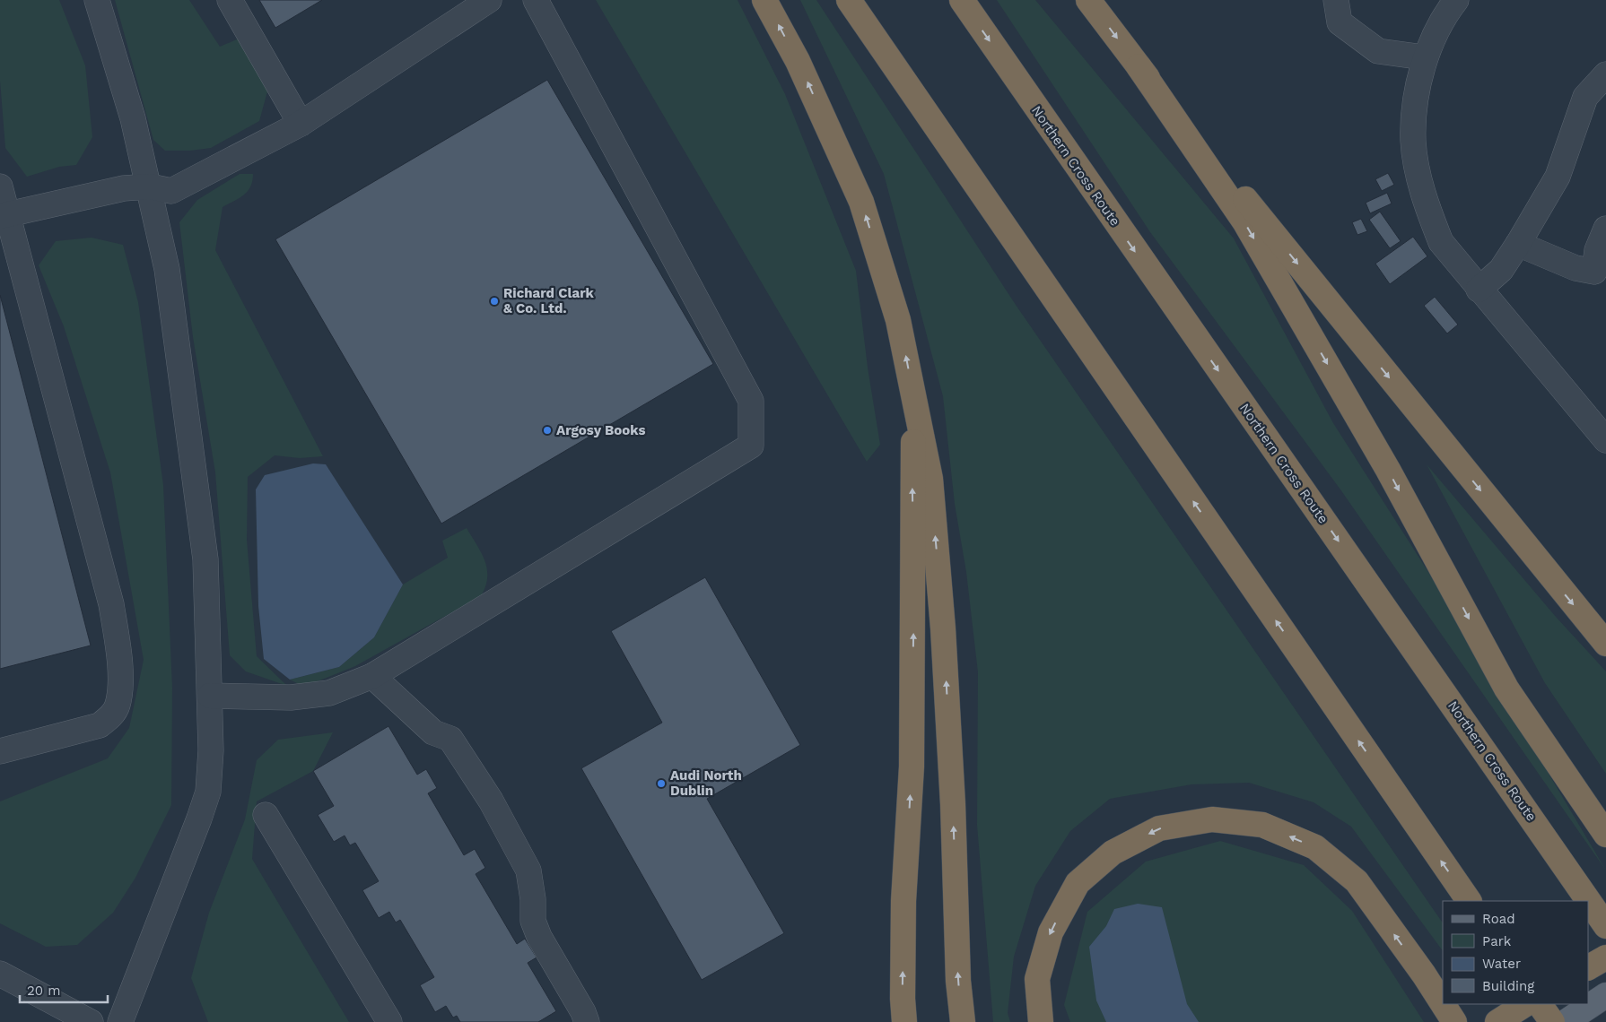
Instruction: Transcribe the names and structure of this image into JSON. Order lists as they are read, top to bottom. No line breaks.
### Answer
{"streets":{"highway":["Northern Cross Route"]},"places":["Richard Clark & Co. Ltd.","Argosy Books","Audi North Dublin"],"legend":["Road","Park","Water","Building"],"scale_bar":"20 m"}
